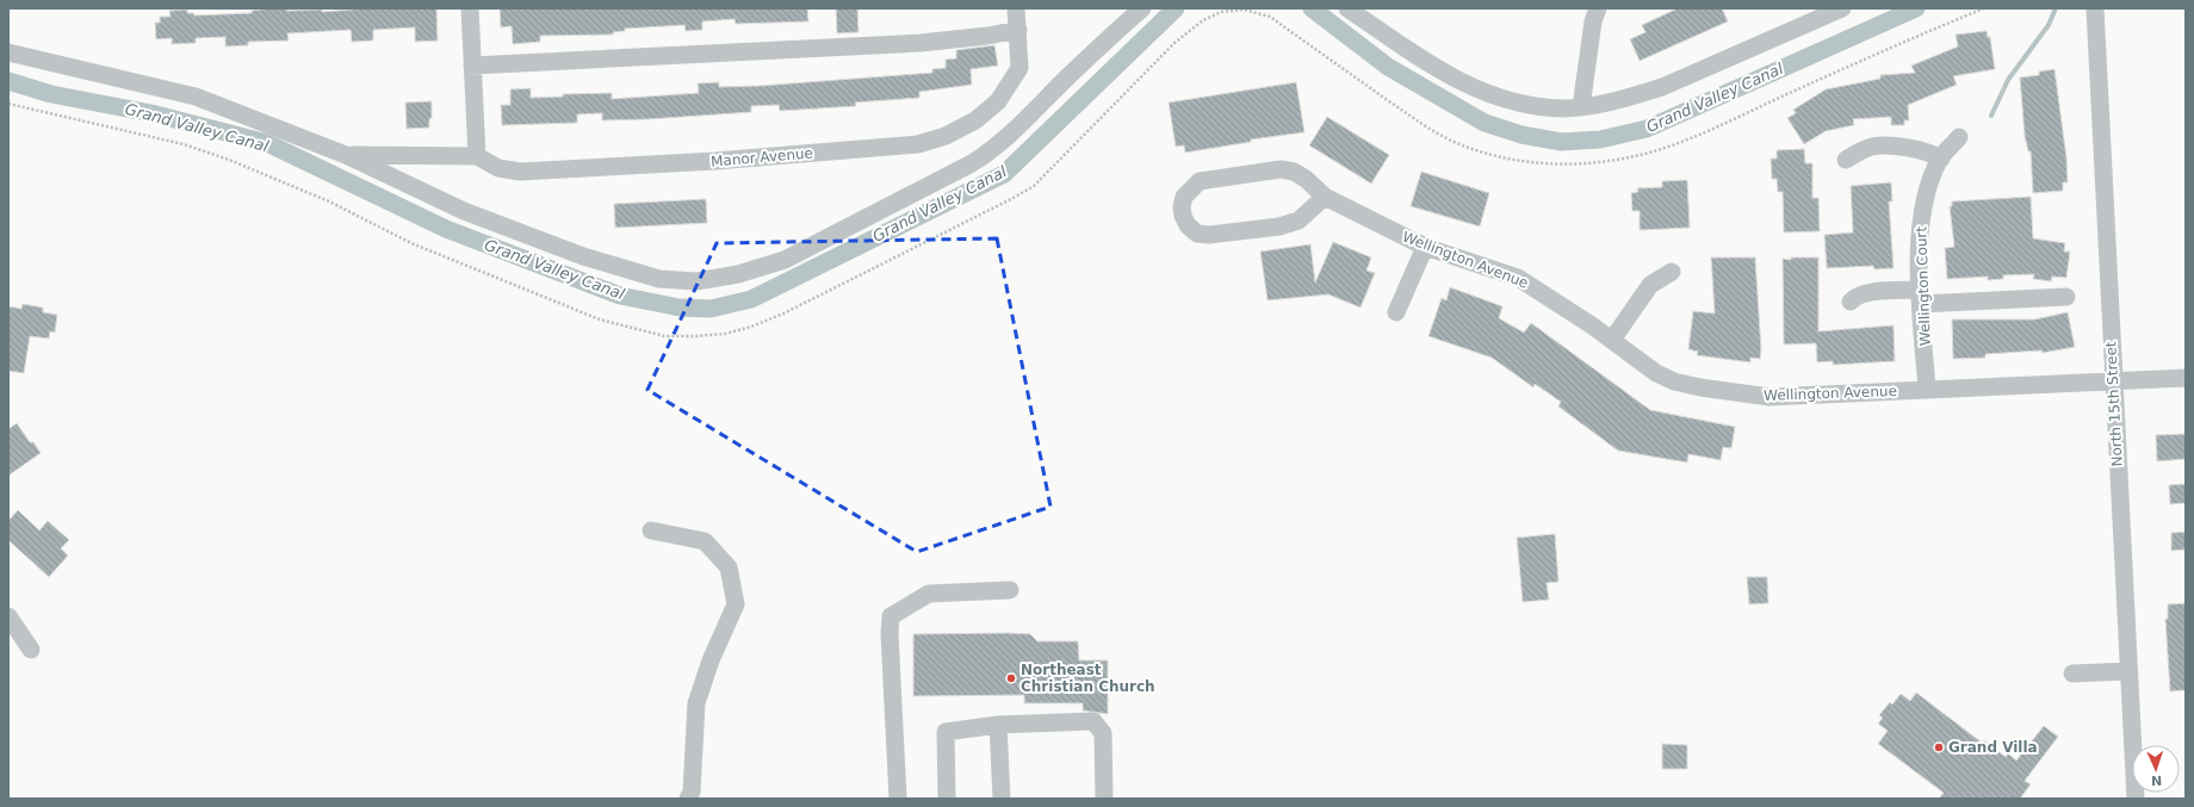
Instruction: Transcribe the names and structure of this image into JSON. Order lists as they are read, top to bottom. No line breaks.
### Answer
{"streets":{"street":["Manor Avenue","Wellington Avenue","Wellington Court","North 15th Street"]},"crossings":[["Wellington Avenue","Wellington Court"],["Wellington Avenue","North 15th Street"]],"water":["Grand Valley Canal"],"places":["Northeast Christian Church","Grand Villa"],"north":"bottom"}
